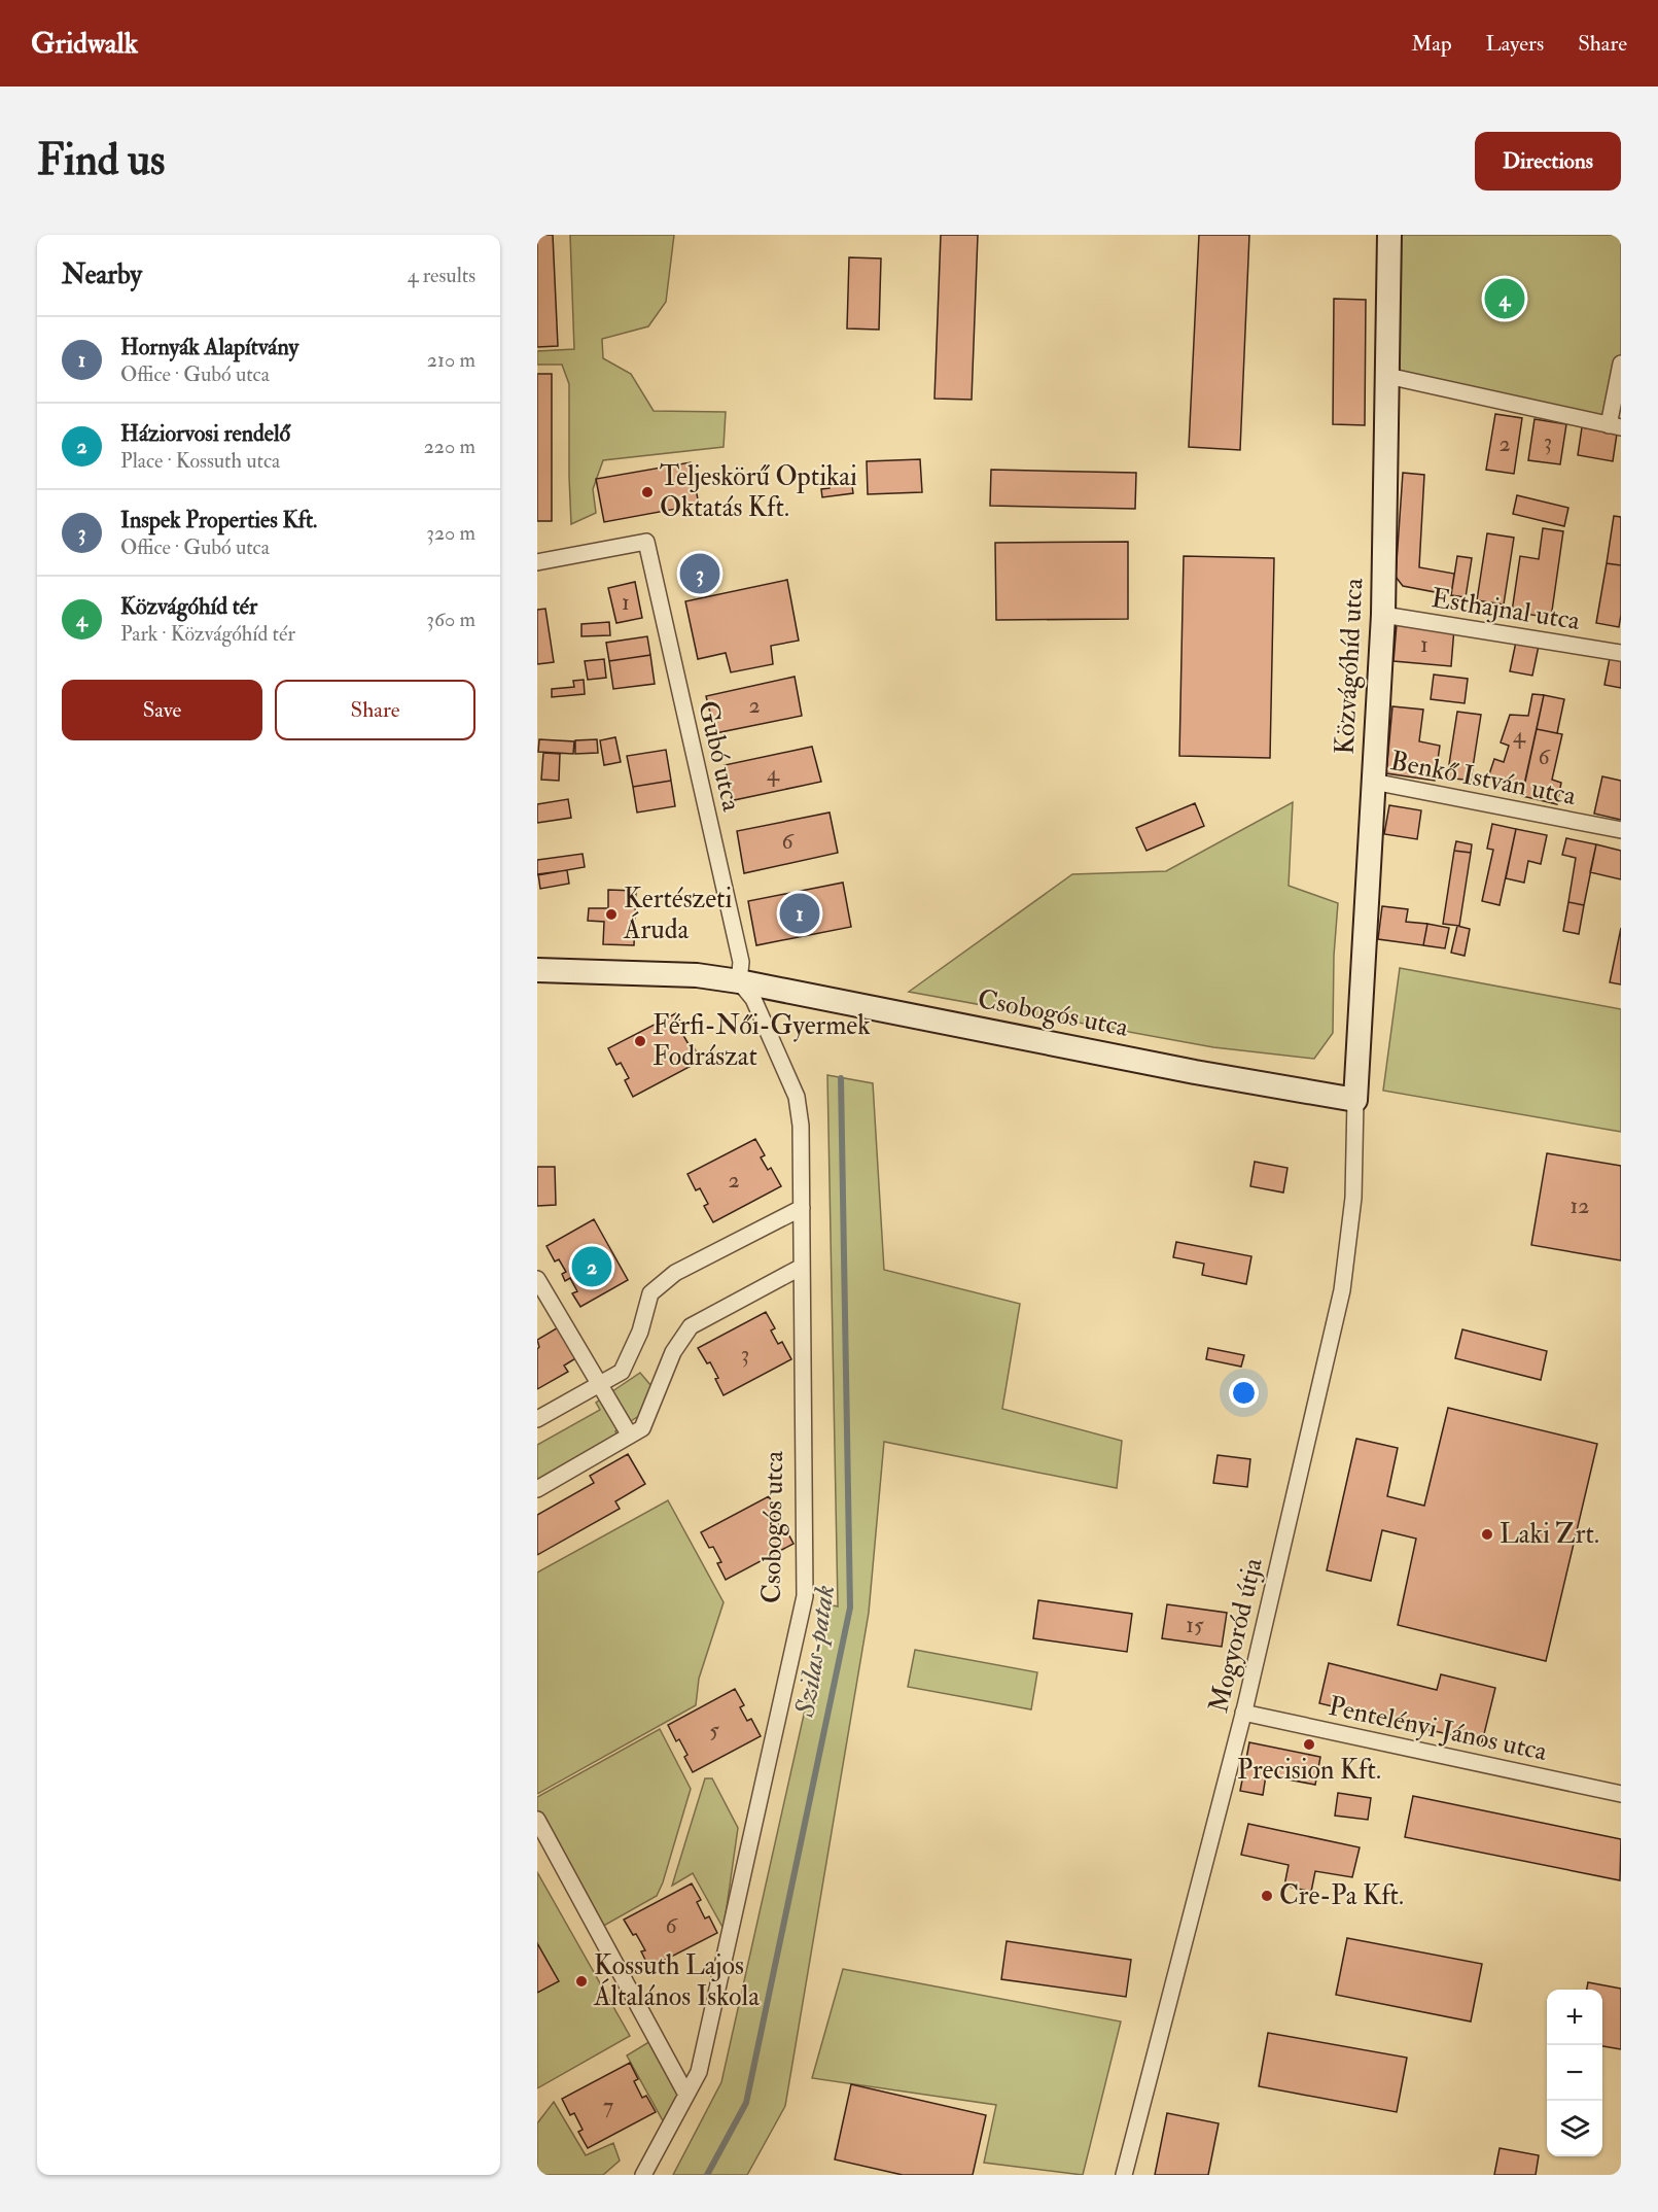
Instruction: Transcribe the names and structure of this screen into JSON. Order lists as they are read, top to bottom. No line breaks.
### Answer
{"streets":{"street":["Esthajnal utca","Közvágóhíd utca","Gubó utca","Benkő István utca","Csobogós utca","Mogyoród útja","Pentelényi János utca"]},"crossings":[["Esthajnal utca","Közvágóhíd utca"],["Közvágóhíd utca","Benkő István utca"],["Közvágóhíd utca","Csobogós utca"],["Közvágóhíd utca","Mogyoród útja"],["Gubó utca","Csobogós utca"],["Csobogós utca","Mogyoród útja"],["Mogyoród útja","Pentelényi János utca"]],"water":["Szilas-patak"],"places":["Teljeskörű Optikai Oktatás Kft.","Kertészeti Áruda","Férfi-Női-Gyermek Fodrászat","Laki Zrt.","Precision Kft.","Cre-Pa Kft.","Kossuth Lajos Általános Iskola"],"house_numbers":["3","2","1","1","2","4","6","4","6","2","12","3","15","5","6","7"],"page":{"header":"Gridwalk","nav":["Map","Layers","Share"],"buttons":["Directions",["Save","Share"]],"title":"Find us","heading":["Nearby","4 results"],"pins":["4","3","1","2"],"list":[{"mark":"1","name":"Hornyák Alapítvány","note":"Office · Gubó utca","value":"210 m"},{"mark":"2","name":"Háziorvosi rendelő","note":"Place · Kossuth utca","value":"220 m"},{"mark":"3","name":"Inspek Properties Kft.","note":"Office · Gubó utca","value":"320 m"},{"mark":"4","name":"Közvágóhíd tér","note":"Park · Közvágóhíd tér","value":"360 m"}],"map_buttons":["+","−"]}}
